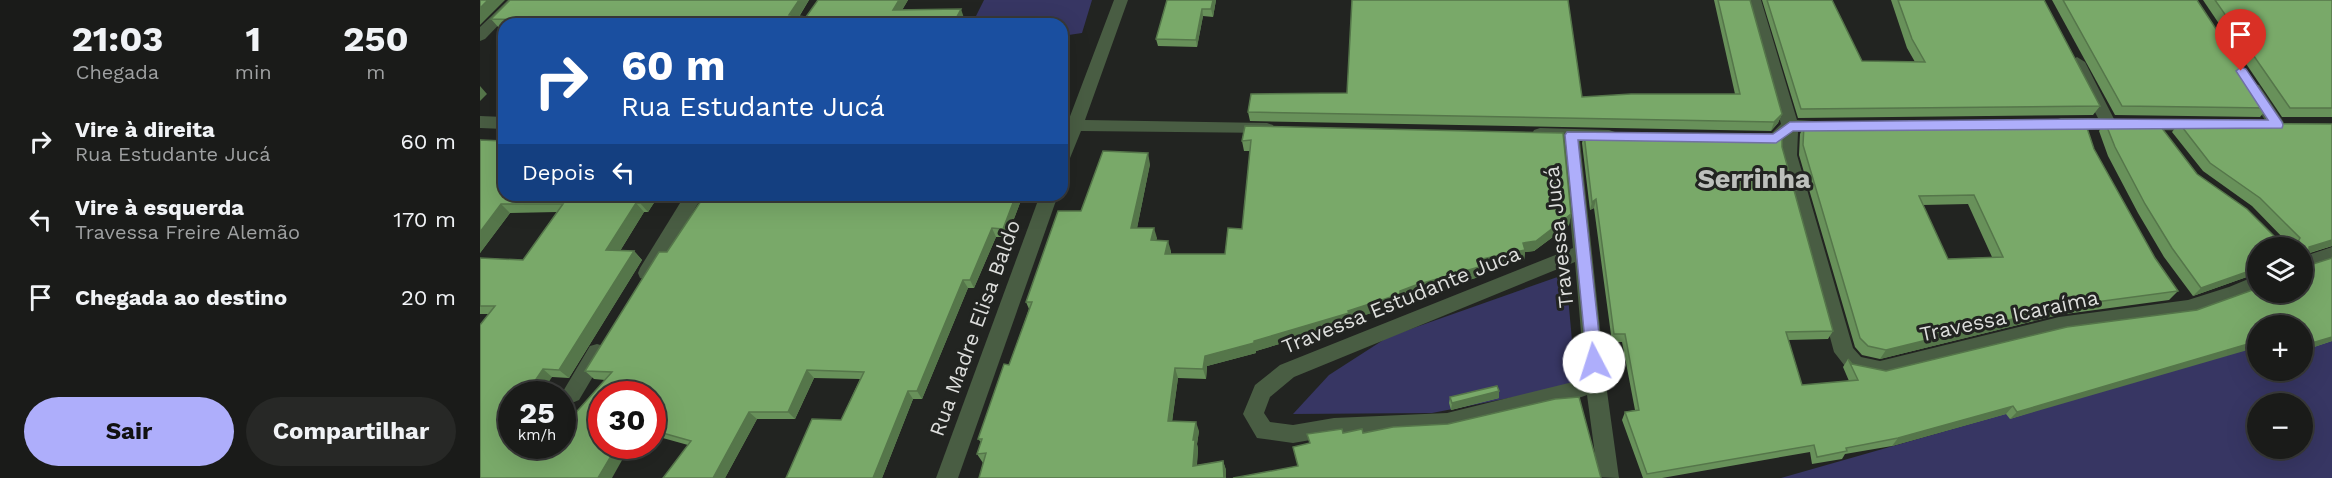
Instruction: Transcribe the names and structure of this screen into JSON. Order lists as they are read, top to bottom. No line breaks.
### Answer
{"streets":{"street":["Travessa Jucá","Travessa Estudante Juca","Travessa Icaraíma","Rua Madre Elisa Baldo"]},"crossings":[["Travessa Jucá","Travessa Estudante Juca"]],"districts":["Serrinha"],"page":{"eta":["21:03","Chegada","1","min","250","m"],"turn":["60 m","Rua Estudante Jucá"],"list":[{"name":"Vire à direita","note":"Rua Estudante Jucá","value":"60 m"},{"name":"Vire à esquerda","note":"Travessa Freire Alemão","value":"170 m"},{"name":"Chegada ao destino","value":"20 m"}],"then":"Depois","map_buttons":["+","−"],"speed":"25 km/h","limit":"30","buttons":["Sair","Compartilhar"]}}
